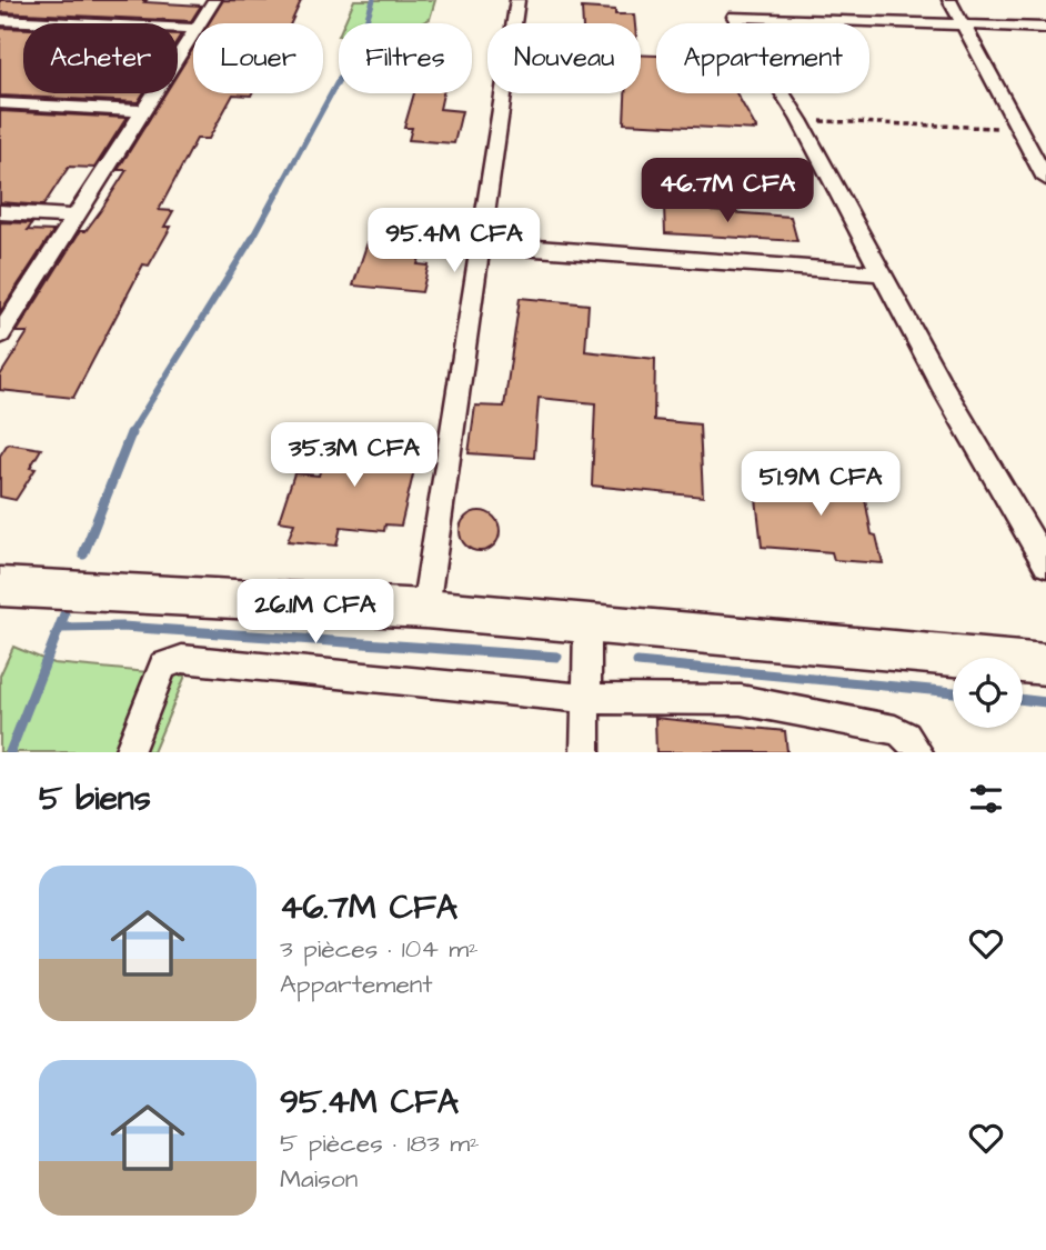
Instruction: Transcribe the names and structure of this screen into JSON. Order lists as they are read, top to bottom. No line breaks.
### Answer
{"page":{"chip":["Acheter","Louer","Filtres","Nouveau","Appartement"],"price":["46.7M CFA","95.4M CFA","35.3M CFA","51.9M CFA","26.1M CFA"],"heading":"5 biens","list":[{"name":"46.7M CFA","note":"3 pièces · 104 m² · Appartement"},{"name":"95.4M CFA","note":"5 pièces · 183 m² · Maison"}]}}
